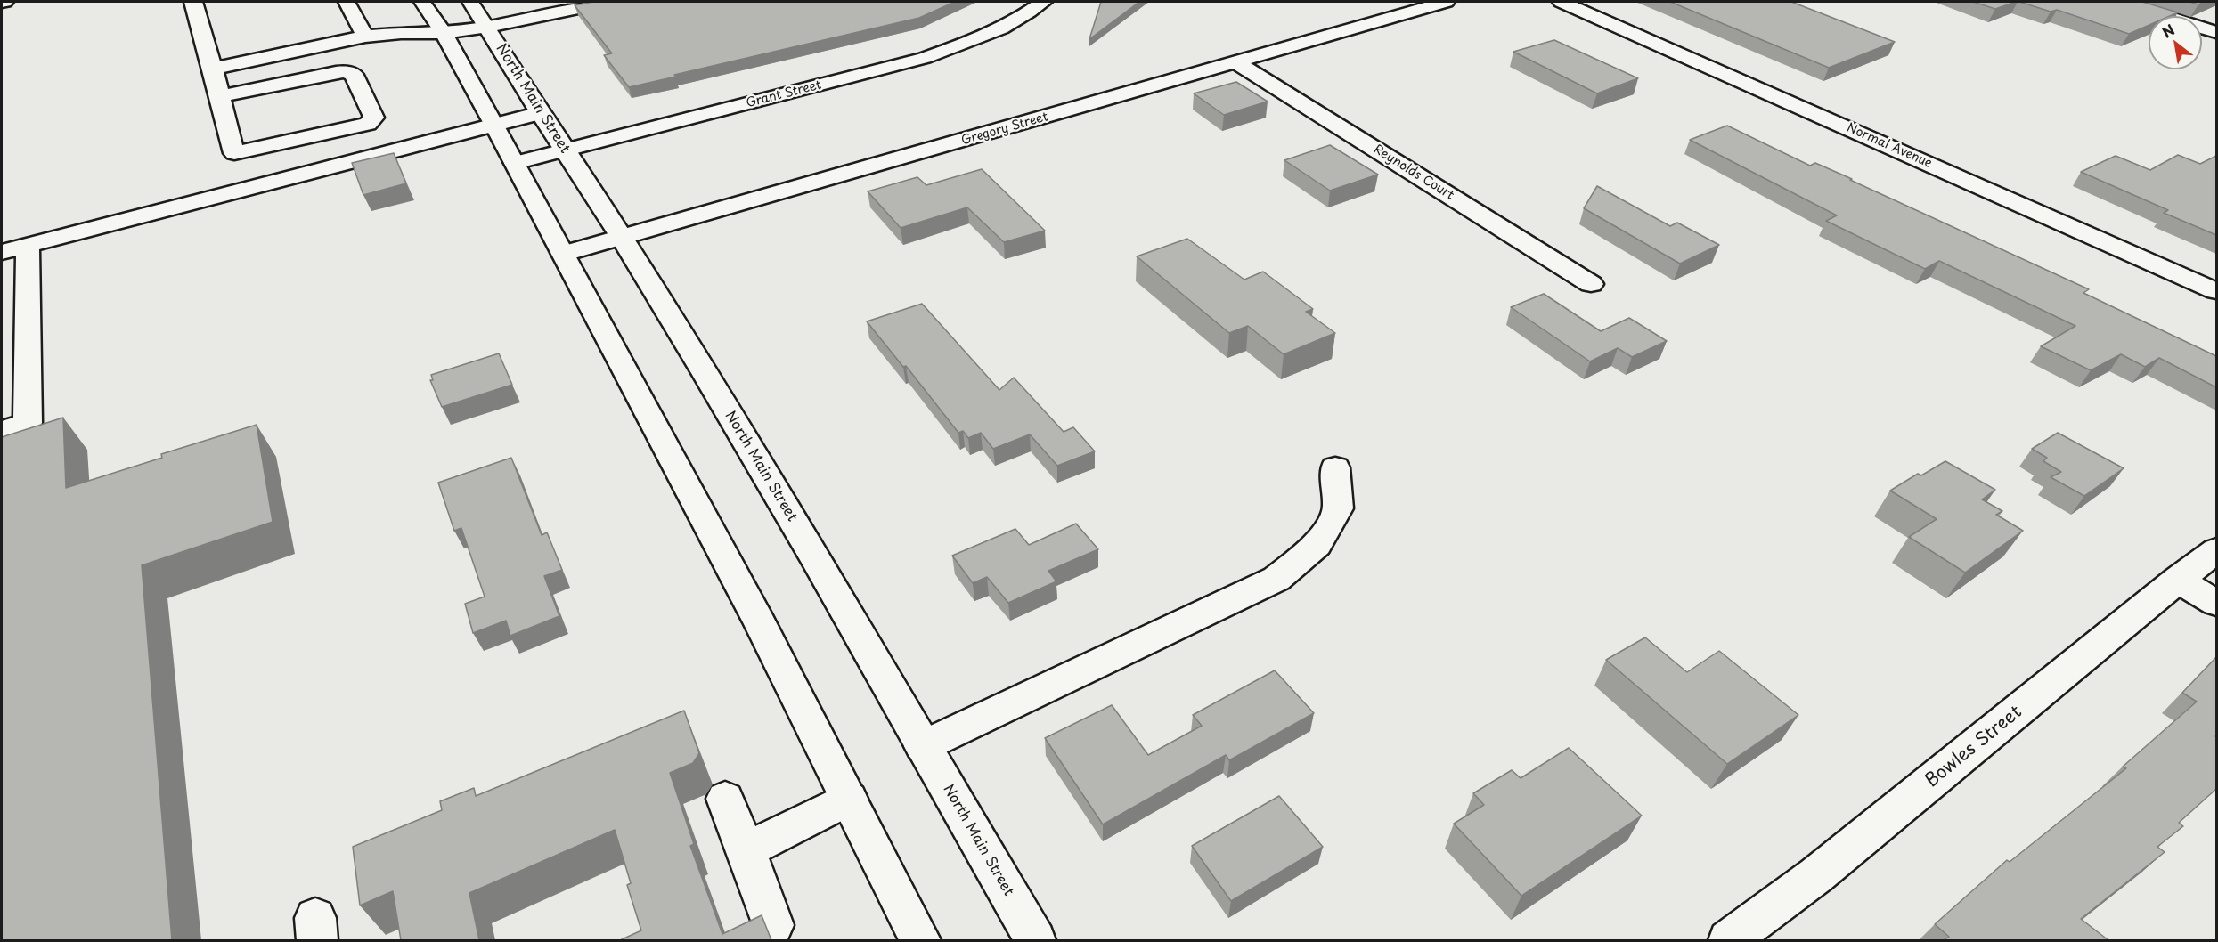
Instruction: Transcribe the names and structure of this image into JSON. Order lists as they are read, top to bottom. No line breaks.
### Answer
{"streets":{"street":["Grant Street","North Main Street","Gregory Street","Normal Avenue","Reynolds Court","Bowles Street"]},"crossings":[["Grant Street","North Main Street"],["North Main Street","Gregory Street"],["Gregory Street","Reynolds Court"]],"north":"top left"}
